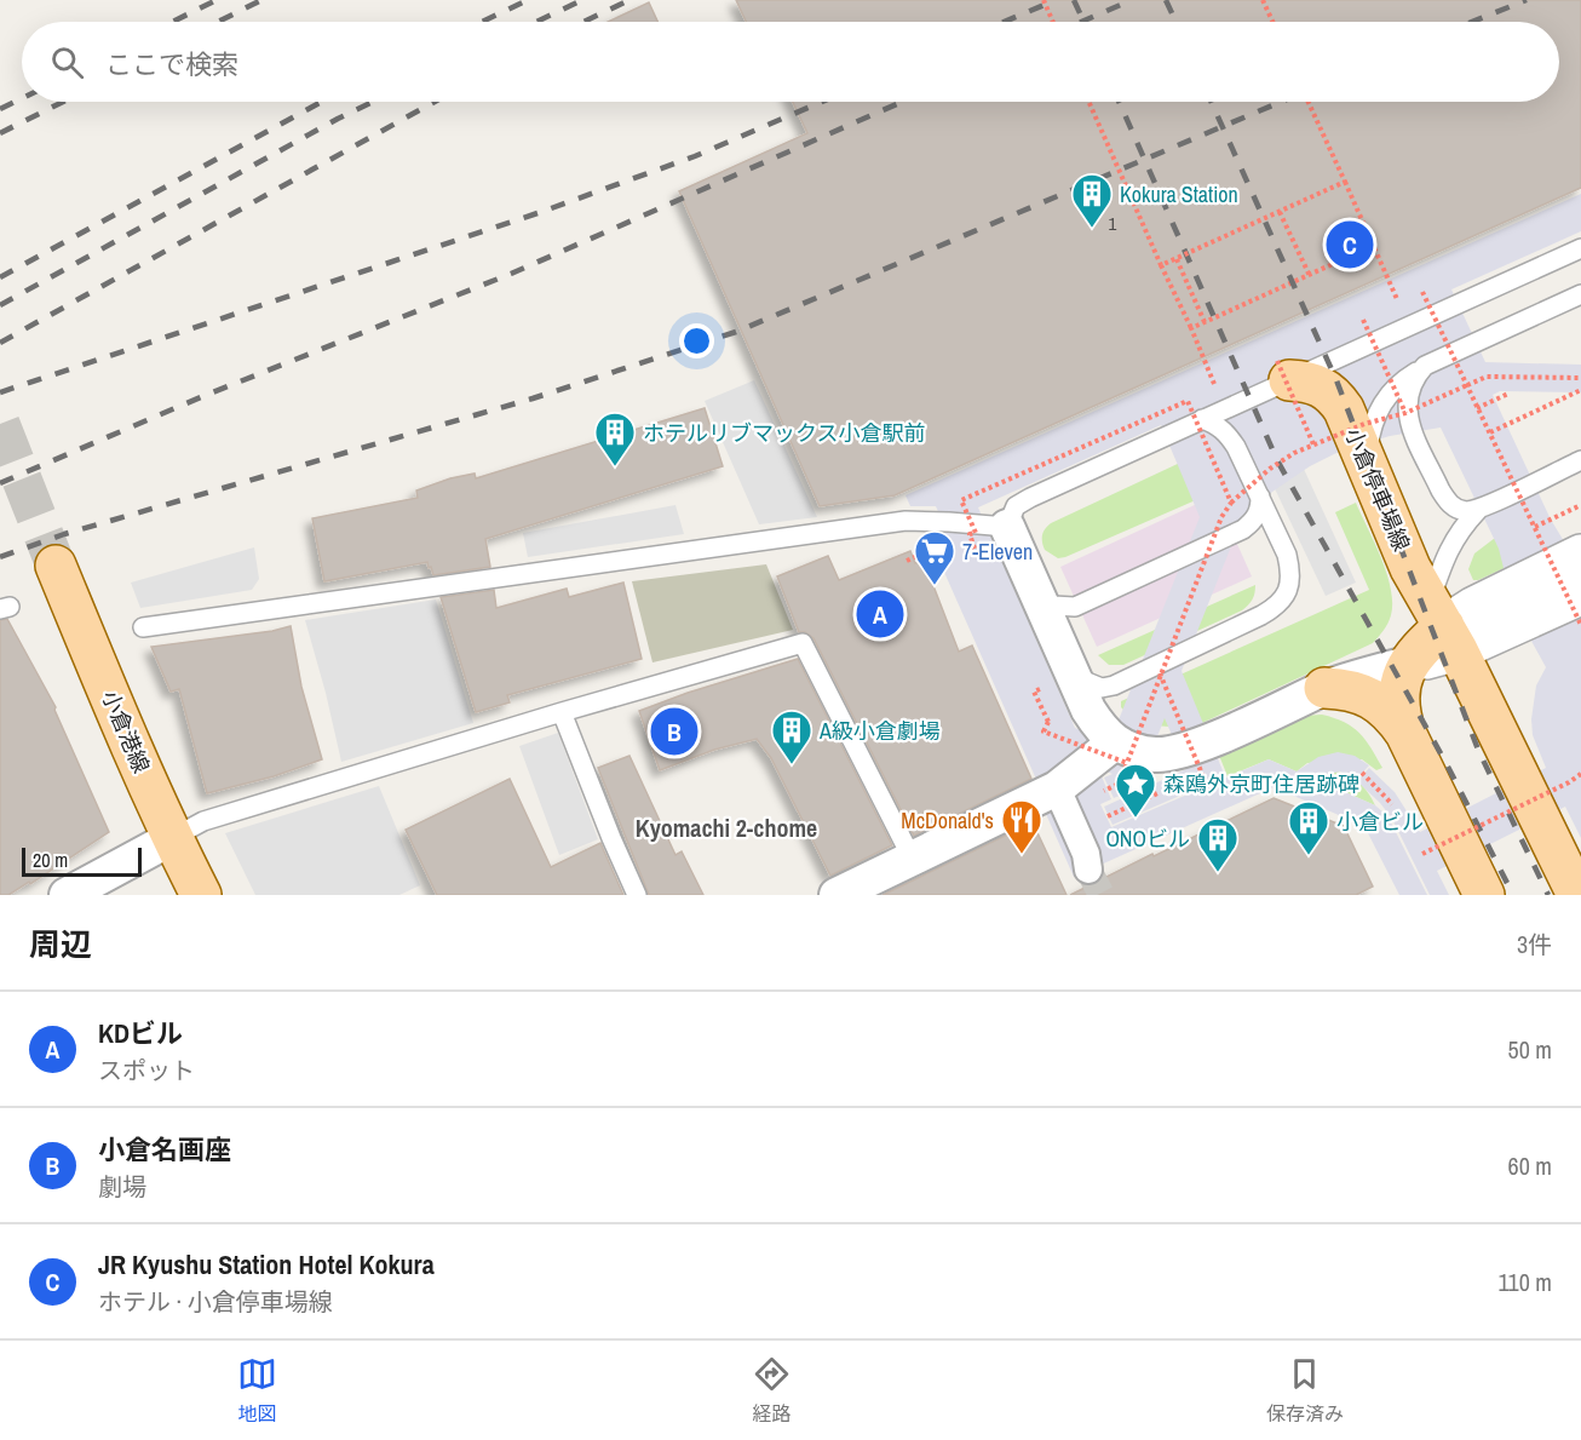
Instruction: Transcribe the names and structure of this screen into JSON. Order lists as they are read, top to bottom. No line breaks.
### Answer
{"streets":{"main road":["小倉停車場線","小倉港線"]},"districts":["Kyomachi 2-chome"],"places":{"building":["Kokura Station","ホテルリブマックス小倉駅前","A級小倉劇場","小倉ビル","ONOビル"],"supermarket":["7-Eleven"],"place":["森鴎外京町住居跡碑"],"restaurant":["McDonald's"]},"house_numbers":["1"],"scale_bar":"20 m","page":{"search":"ここで検索","pins":["C","A","B"],"scale":"20 m","heading":["周辺","3件"],"list":[{"mark":"A","name":"KDビル","note":"スポット","value":"50 m"},{"mark":"B","name":"小倉名画座","note":"劇場","value":"60 m"},{"mark":"C","name":"JR Kyushu Station Hotel Kokura","note":"ホテル · 小倉停車場線","value":"110 m"}],"nav":["地図","経路","保存済み"]}}
